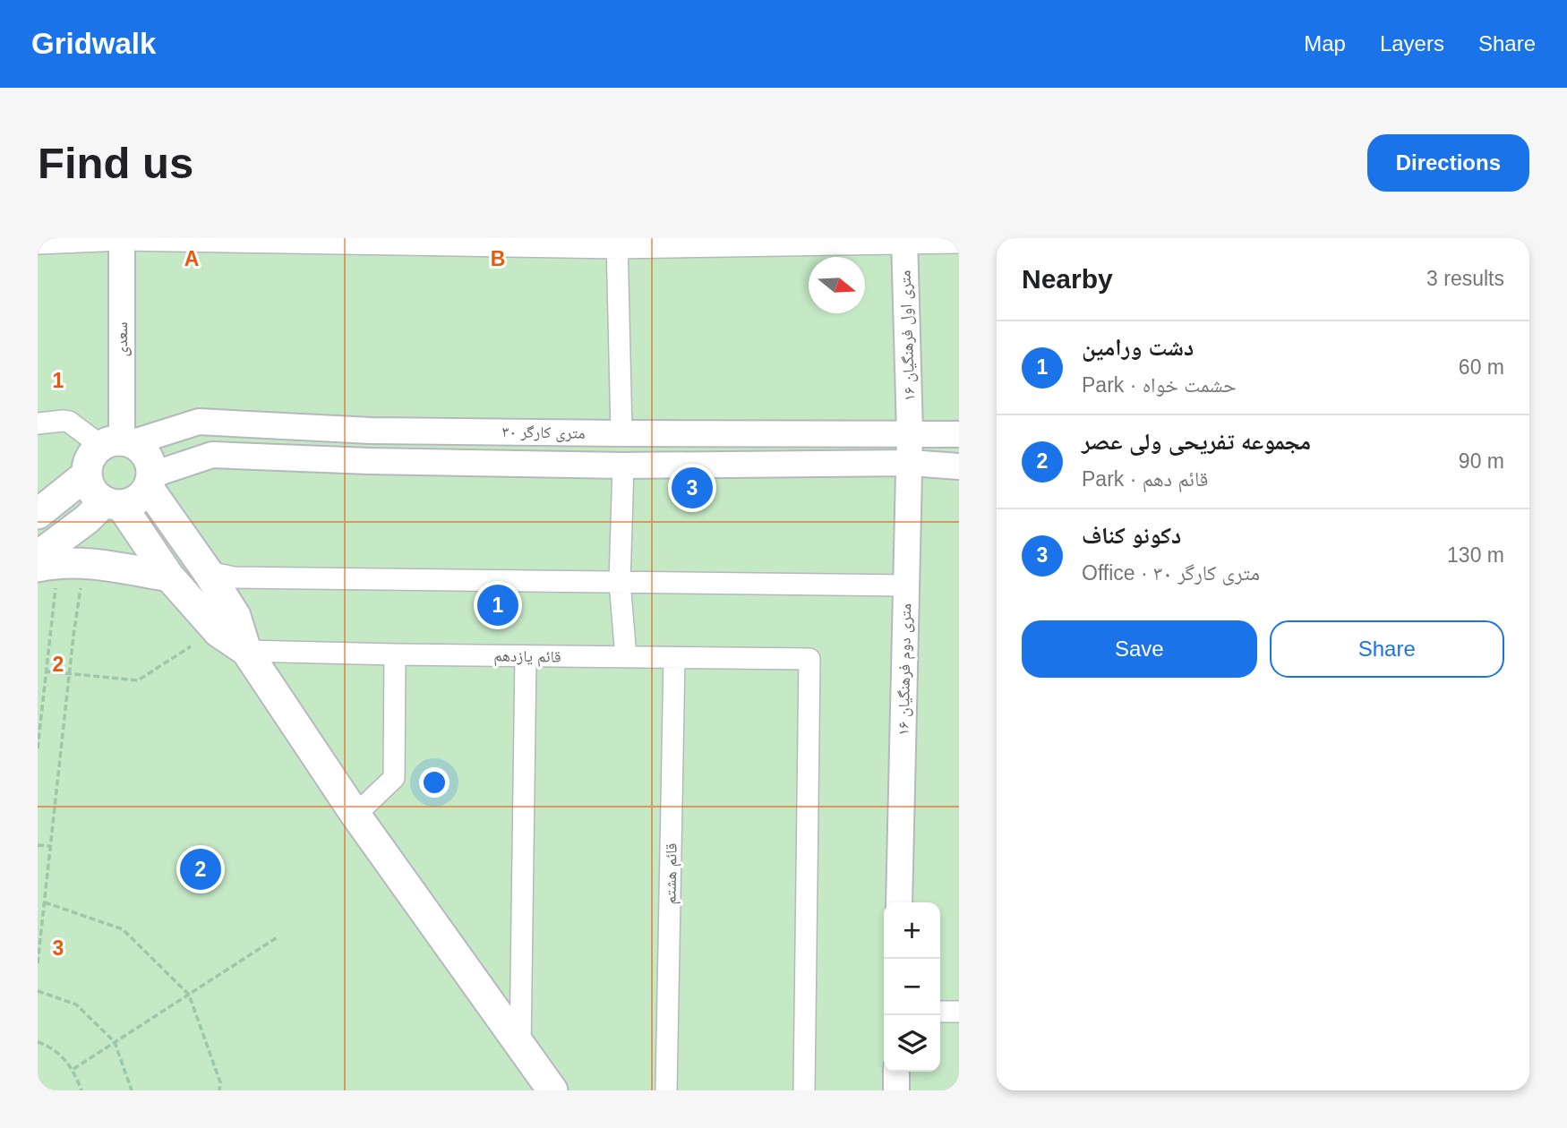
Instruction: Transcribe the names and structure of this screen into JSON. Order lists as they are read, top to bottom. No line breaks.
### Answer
{"streets":{"street":["۱۶ متری اول فرهنگیان","سعدی","۳۰ متری کارگر","قائم یازدهم","۱۶ متری دوم فرهنگیان","قائم هشتم"]},"crossings":[["۱۶ متری اول فرهنگیان","۳۰ متری کارگر"],["۱۶ متری اول فرهنگیان","۱۶ متری دوم فرهنگیان"],["سعدی","۳۰ متری کارگر"],["۳۰ متری کارگر","۱۶ متری دوم فرهنگیان"],["قائم یازدهم","قائم هشتم"]],"north":"right","page":{"header":"Gridwalk","nav":["Map","Layers","Share"],"buttons":["Directions",["Save","Share"]],"title":"Find us","heading":["Nearby","3 results"],"list":[{"mark":"1","name":"دشت ورامین","note":"Park · حشمت خواه","value":"60 m"},{"mark":"2","name":"مجموعه تفریحی ولی عصر","note":"Park · قائم دهم","value":"90 m"},{"mark":"3","name":"دکونو کناف","note":"Office · ۳۰ متری کارگر","value":"130 m"}],"pins":["3","1","2"],"map_buttons":["+","−"]},"grid":{"columns":["A","B"],"rows":["1","2","3"]}}
